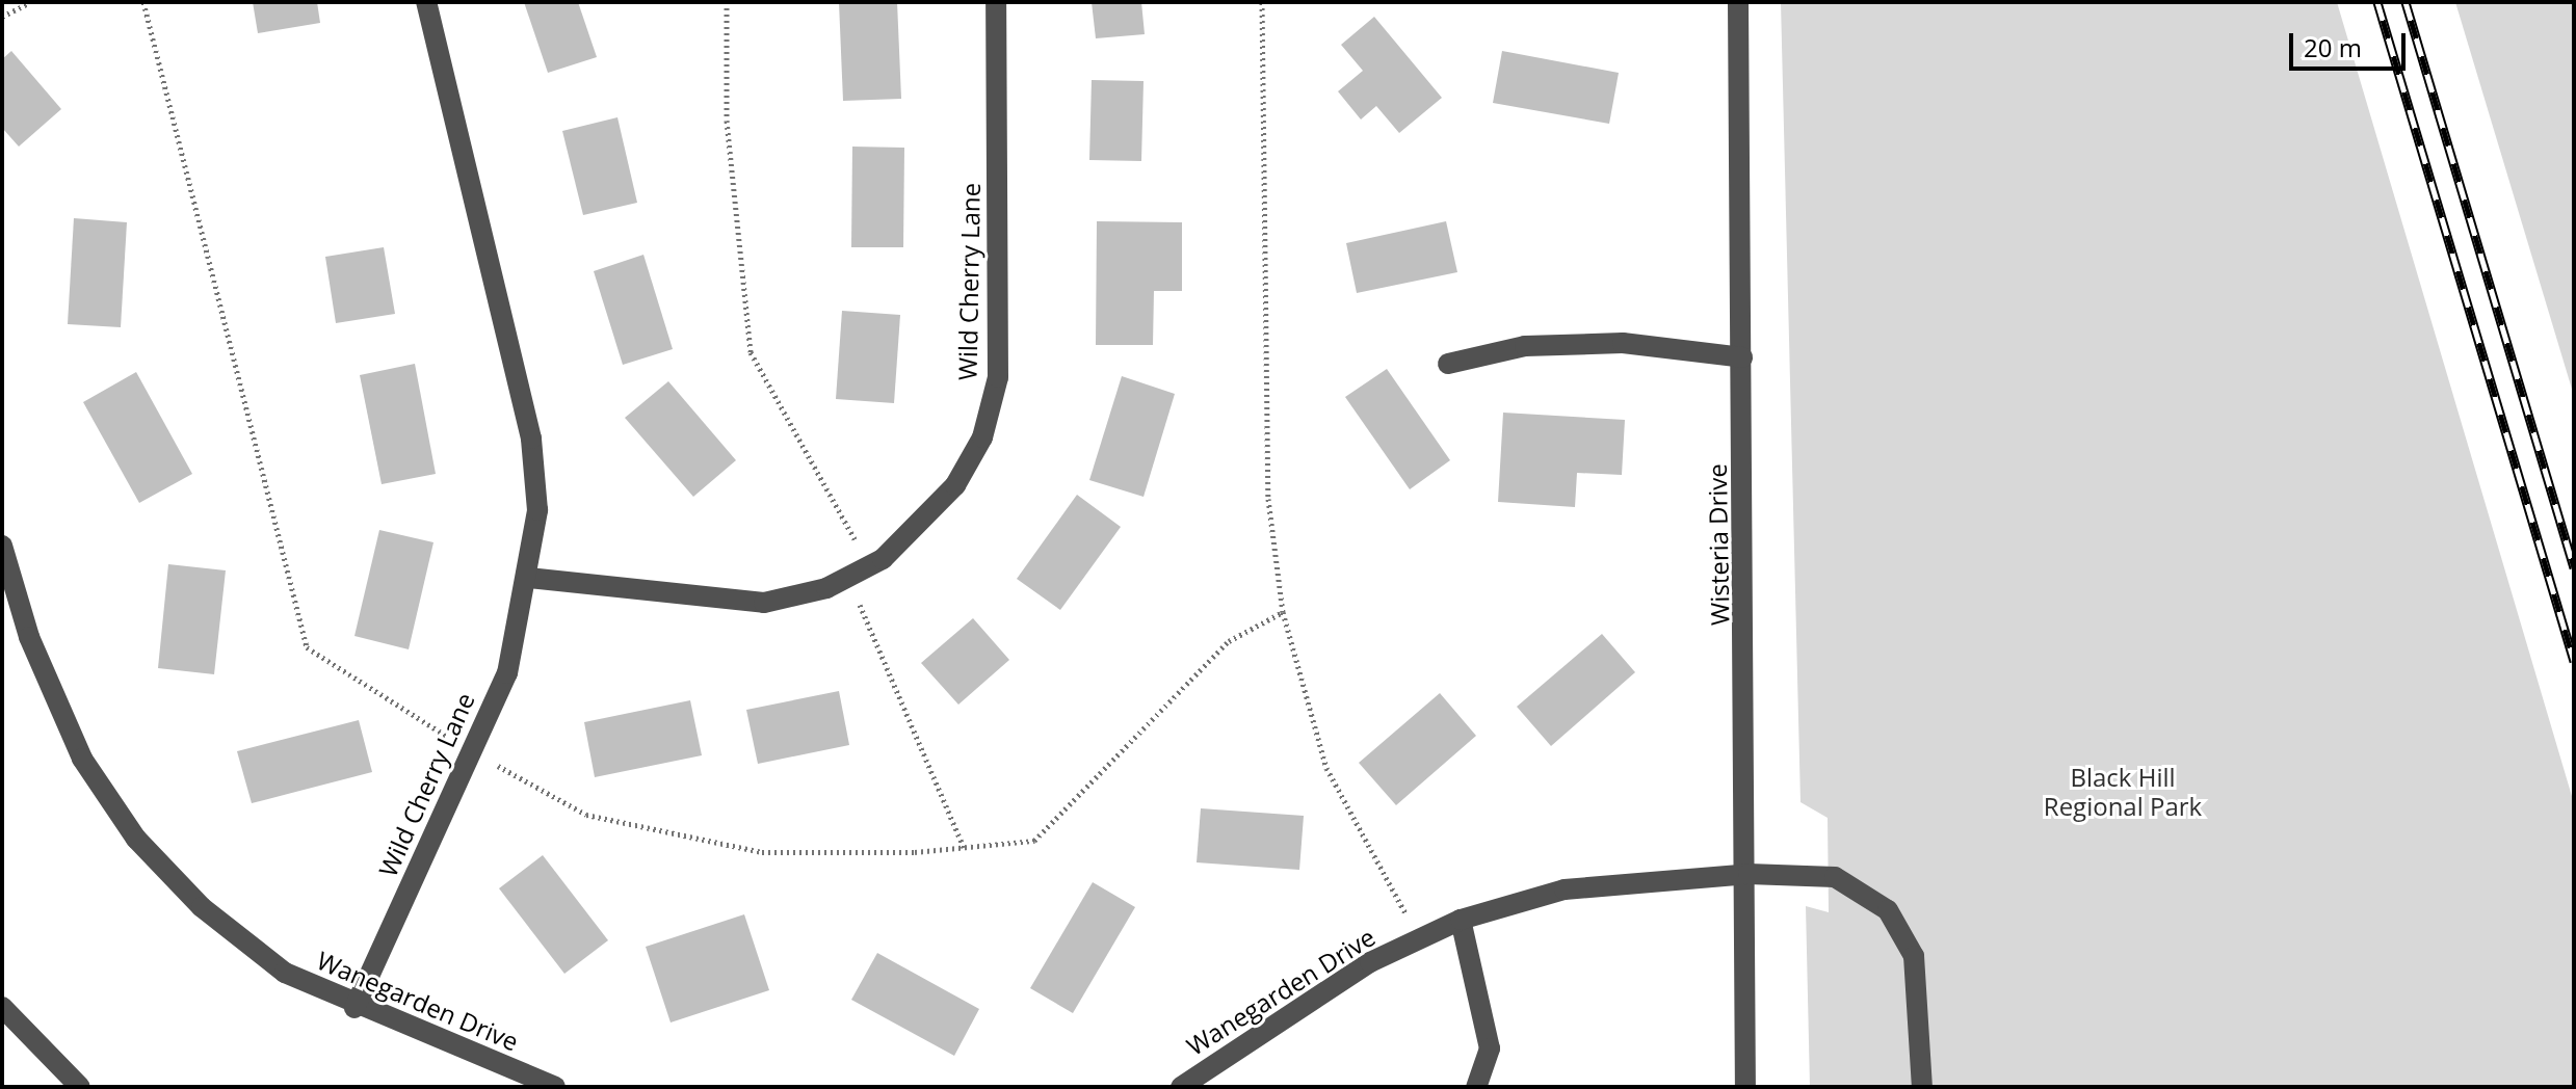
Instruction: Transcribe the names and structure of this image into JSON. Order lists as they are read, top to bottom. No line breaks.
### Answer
{"streets":{"street":["Wild Cherry Lane","Wisteria Drive","Wanegarden Drive"]},"crossings":[["Wild Cherry Lane","Wanegarden Drive"],["Wisteria Drive","Wanegarden Drive"]],"parks":["Black Hill Regional Park"],"scale_bar":"20 m"}
